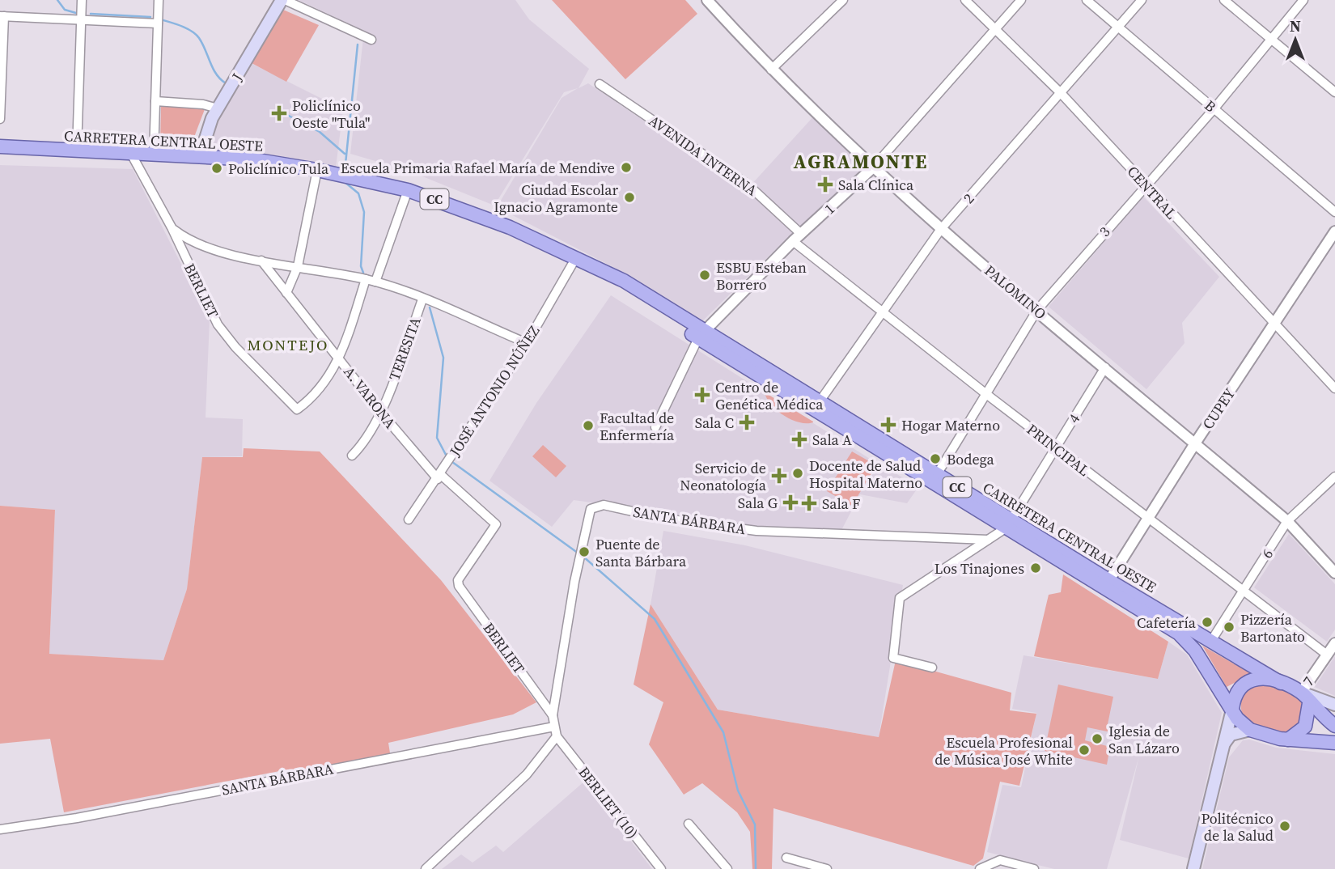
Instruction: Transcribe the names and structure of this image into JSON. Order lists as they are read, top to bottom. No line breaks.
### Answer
{"streets":{"main road":["J","CARRETERA CENTRAL OESTE","CC"],"street":["B","AVENIDA INTERNA","CENTRAL","2","1","3","BERLIET","PALOMINO","TERESITA","JOSÉ ANTONIO NÚÑEZ","A. VARONA","CUPEY","4","PRINCIPAL","SANTA BÁRBARA","6","7","BERLIET (10)"]},"crossings":[["J","CARRETERA CENTRAL OESTE"],["B","2"],["B","3"],["CARRETERA CENTRAL OESTE","2"],["CARRETERA CENTRAL OESTE","CC"],["CARRETERA CENTRAL OESTE","1"],["CARRETERA CENTRAL OESTE","3"],["CARRETERA CENTRAL OESTE","BERLIET"],["CARRETERA CENTRAL OESTE","JOSÉ ANTONIO NÚÑEZ"],["CARRETERA CENTRAL OESTE","CUPEY"],["CARRETERA CENTRAL OESTE","4"],["CARRETERA CENTRAL OESTE","6"],["CARRETERA CENTRAL OESTE","7"],["AVENIDA INTERNA","1"],["AVENIDA INTERNA","PRINCIPAL"],["CENTRAL","2"],["CENTRAL","1"],["CENTRAL","3"],["CENTRAL","CUPEY"],["2","PALOMINO"],["2","PRINCIPAL"],["CC","7"],["1","PALOMINO"],["1","PRINCIPAL"],["3","PALOMINO"],["3","PRINCIPAL"],["BERLIET","A. VARONA"],["BERLIET","SANTA BÁRBARA"],["PALOMINO","CUPEY"],["PALOMINO","4"],["PALOMINO","6"],["TERESITA","A. VARONA"],["JOSÉ ANTONIO NÚÑEZ","A. VARONA"],["CUPEY","PRINCIPAL"],["4","PRINCIPAL"],["PRINCIPAL","6"],["PRINCIPAL","7"],["SANTA BÁRBARA","BERLIET (10)"]],"districts":["AGRAMONTE","MONTEJO"],"places":{"health":["Policlínico Oeste \"Tula\"","Sala Clínica","Centro de Genética Médica","Sala C","Hogar Materno","Sala A","Servicio de Neonatología","Sala G","Sala F"],"other":["Escuela Primaria Rafael María de Mendive","Policlínico Tula","Ciudad Escolar Ignacio Agramonte","ESBU Esteban Borrero","Facultad de Enfermería","Bodega","Docente de Salud Hospital Materno","Puente de Santa Bárbara","Los Tinajones","Cafetería","Pizzería Bartonato","Iglesia de San Lázaro","Escuela Profesional de Música José White","Politécnico de la Salud"]},"north":"top"}
